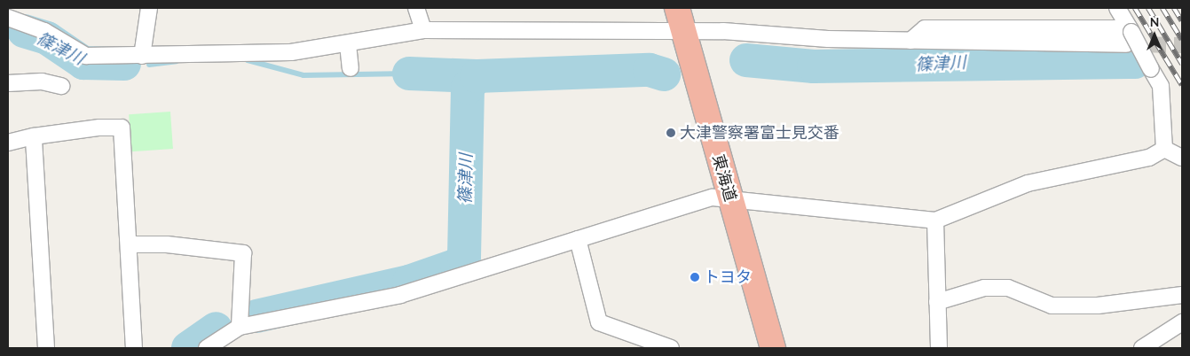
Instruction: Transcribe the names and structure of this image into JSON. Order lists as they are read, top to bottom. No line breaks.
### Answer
{"streets":{"highway":["東海道"]},"water":["篠津川"],"places":["大津警察署富士見交番","トヨタ"],"north":"top"}
